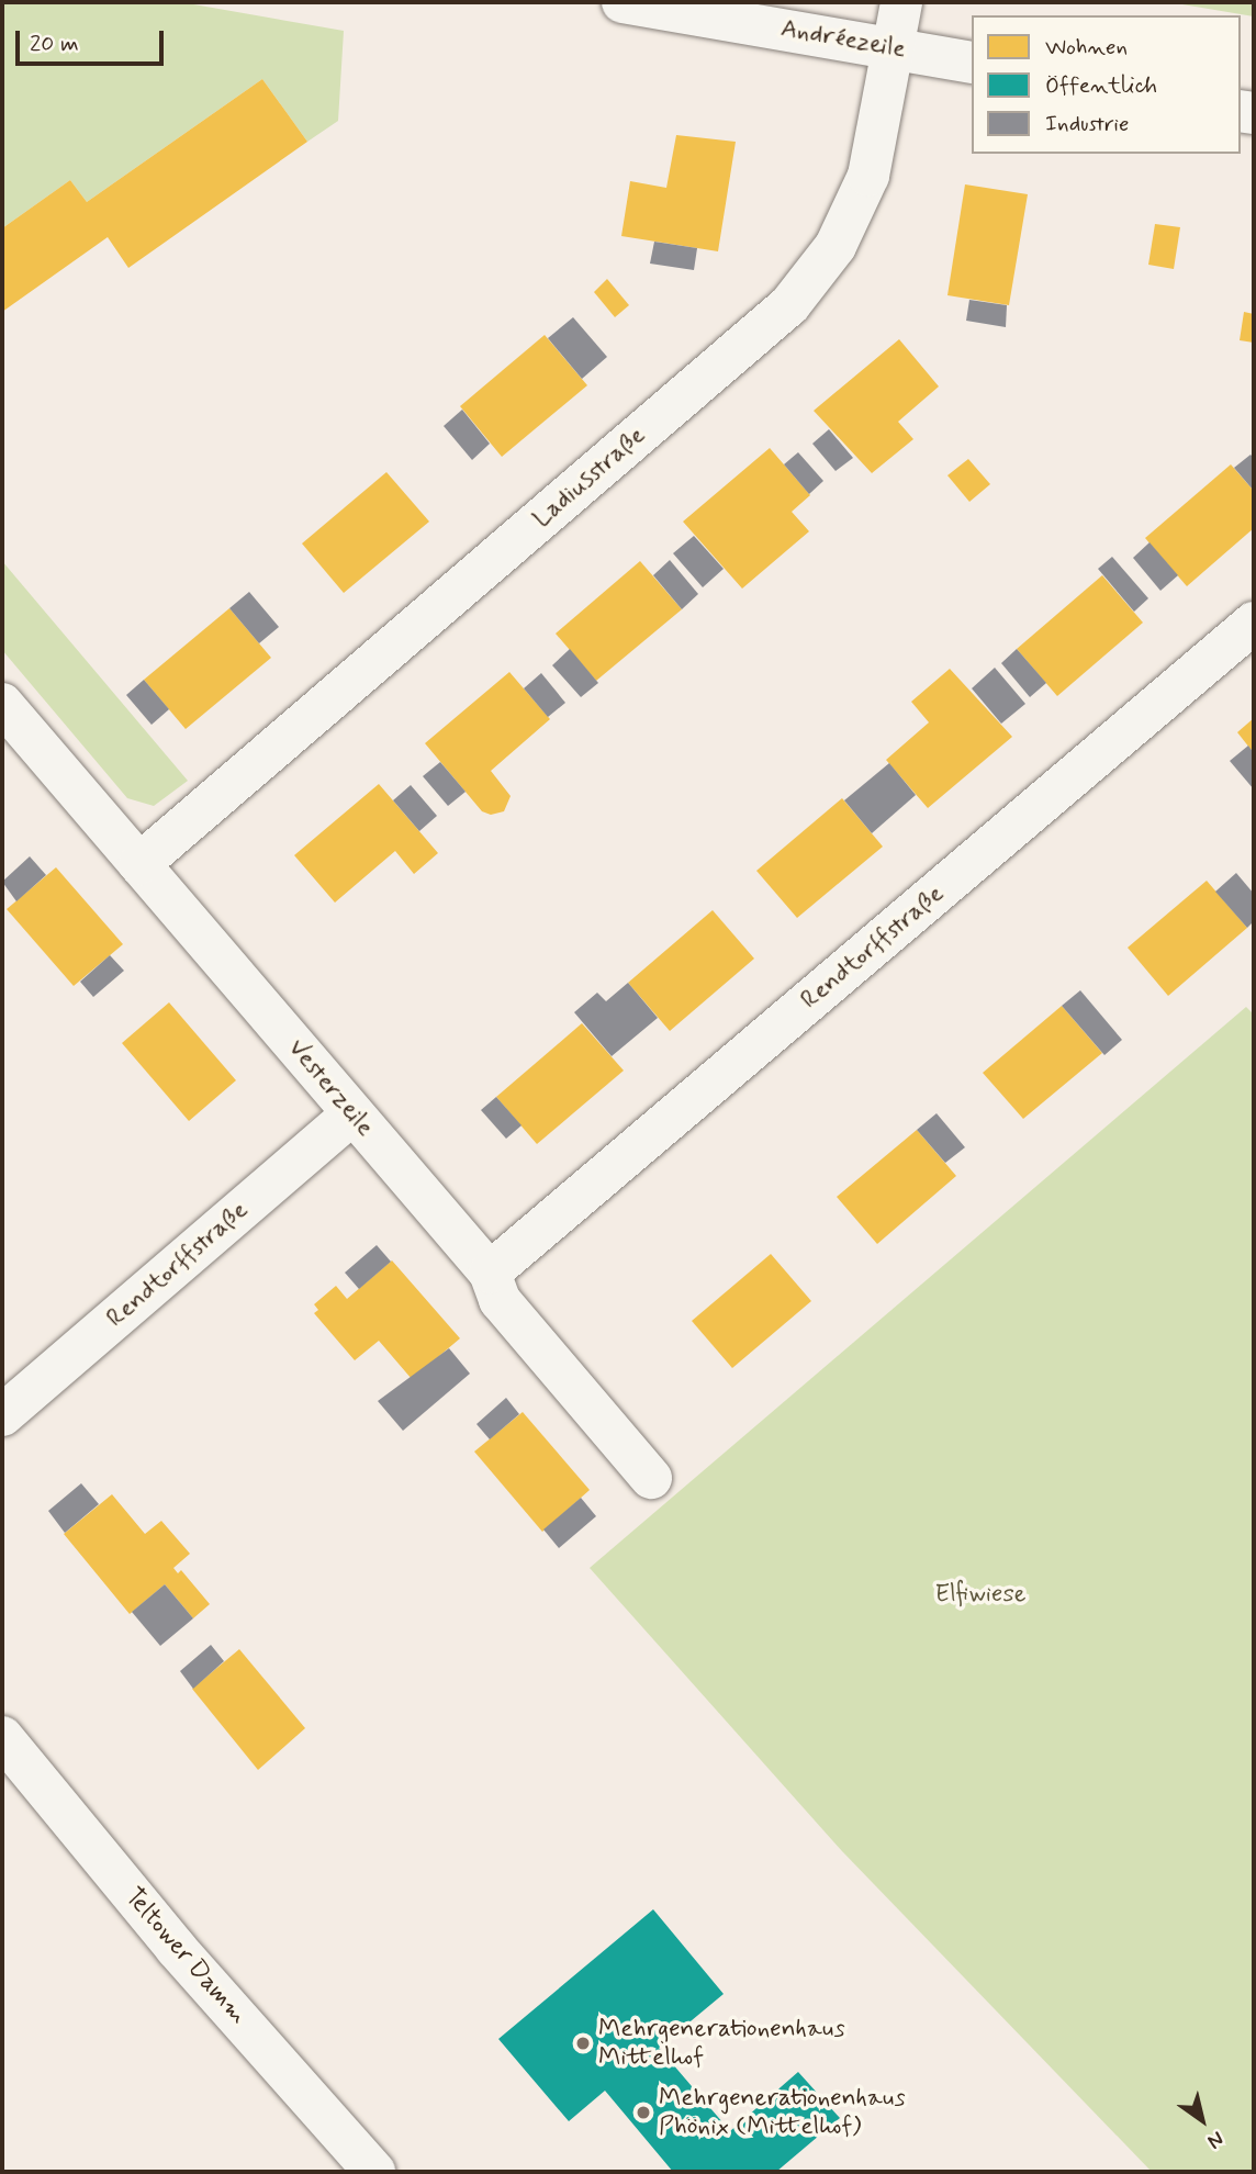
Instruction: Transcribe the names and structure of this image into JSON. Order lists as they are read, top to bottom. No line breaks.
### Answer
{"streets":{"street":["Andréezeile","Ladiusstraße","Rendtorffstraße","Vesterzeile","Teltower Damm"]},"crossings":[["Andréezeile","Ladiusstraße"],["Ladiusstraße","Vesterzeile"],["Rendtorffstraße","Vesterzeile"]],"parks":["Elfiwiese"],"places":["Mehrgenerationenhaus Mittelhof","Mehrgenerationenhaus Phönix (Mittelhof)"],"legend":["Wohnen","Öffentlich","Industrie"],"scale_bar":"20 m","north":"bottom right"}
